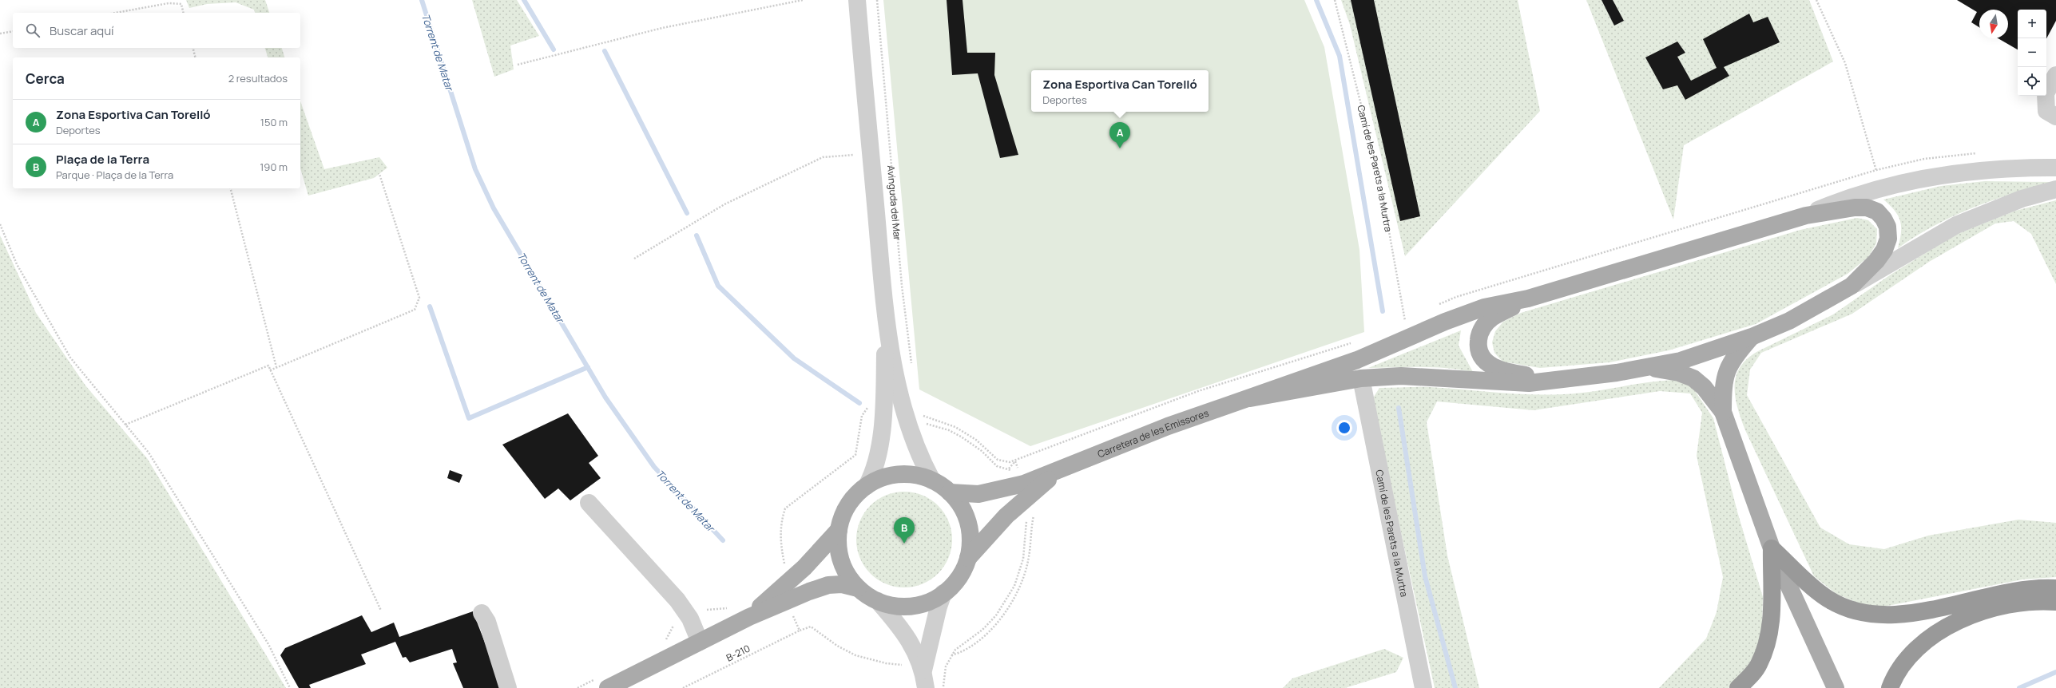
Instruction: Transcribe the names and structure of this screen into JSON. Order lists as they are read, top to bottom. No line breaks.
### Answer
{"streets":{"main road":["Carretera de les Emissores"],"street":["Camí de les Parets a la Murtra","Avinguda del Mar"],"path":["B-210"]},"water":["Torrent de Matar"],"north":"bottom","page":{"map_buttons":["+","−"],"search":"Buscar aquí","heading":["Cerca","2 resultados"],"popup":["Zona Esportiva Can Torelló","Deportes"],"list":[{"mark":"A","name":"Zona Esportiva Can Torelló","note":"Deportes","value":"150 m"},{"mark":"B","name":"Plaça de la Terra","note":"Parque · Plaça de la Terra","value":"190 m"}],"pins":["A","B"]}}
